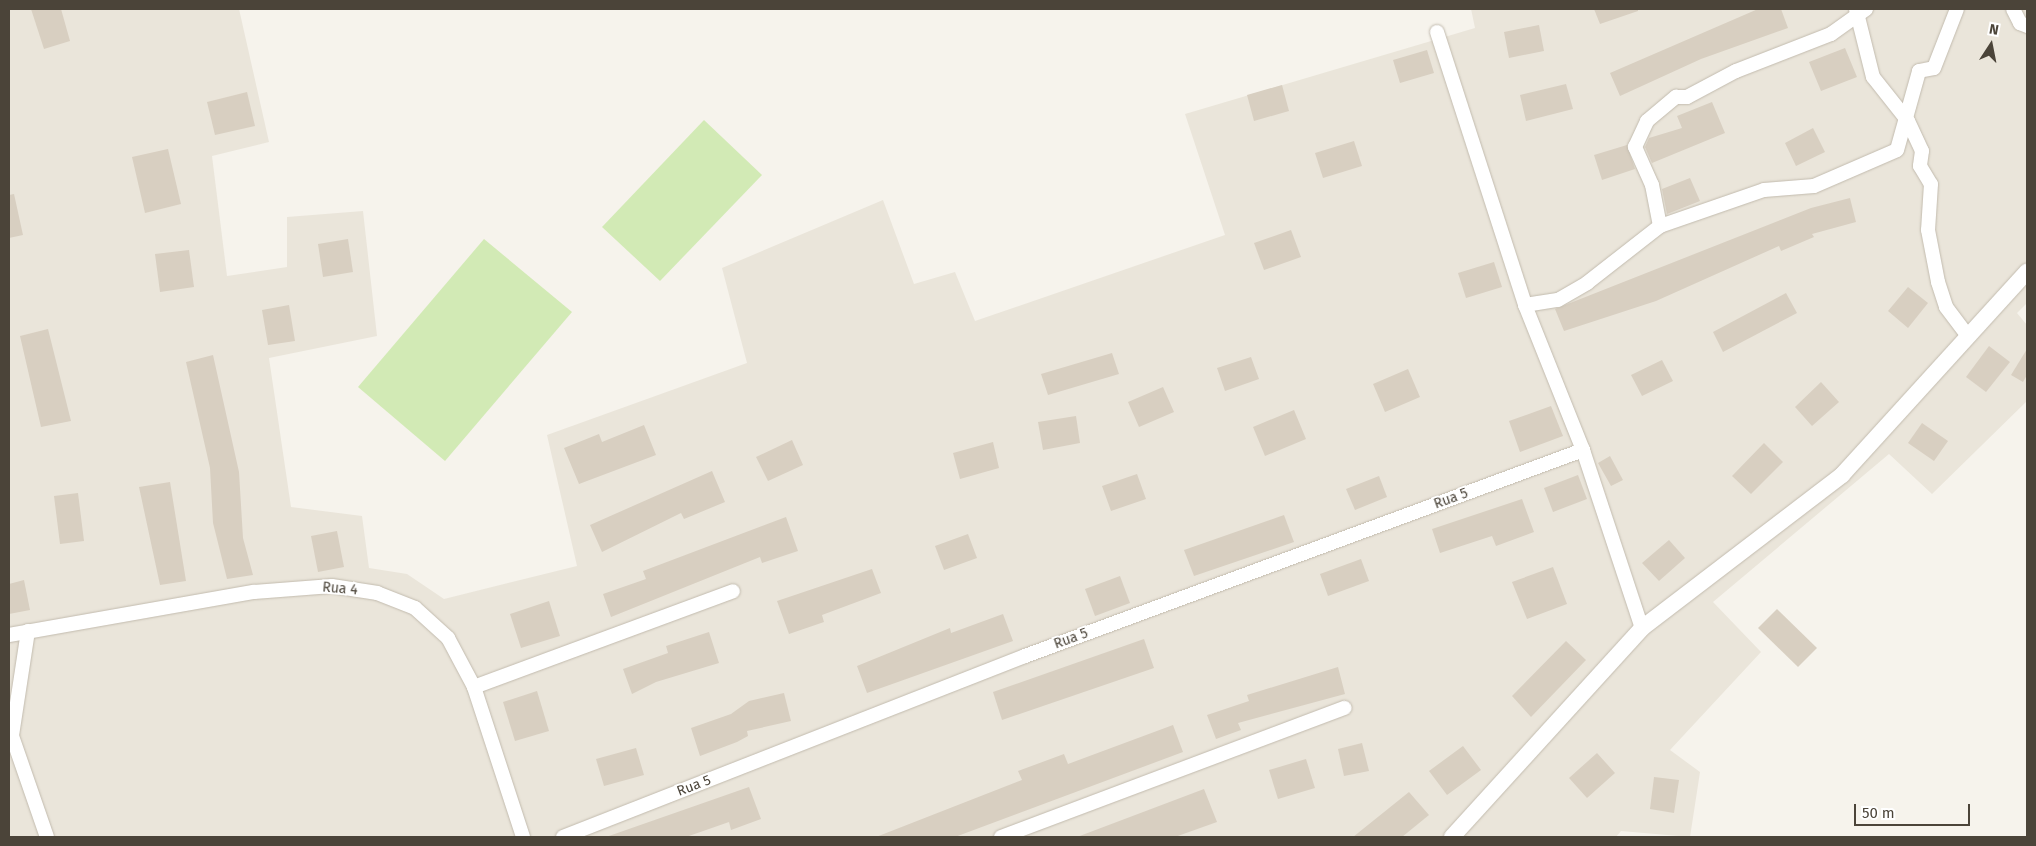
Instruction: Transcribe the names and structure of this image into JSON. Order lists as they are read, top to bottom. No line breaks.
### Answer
{"streets":{"street":["Rua 5","Rua 4"]},"scale_bar":"50 m","north":"top"}
